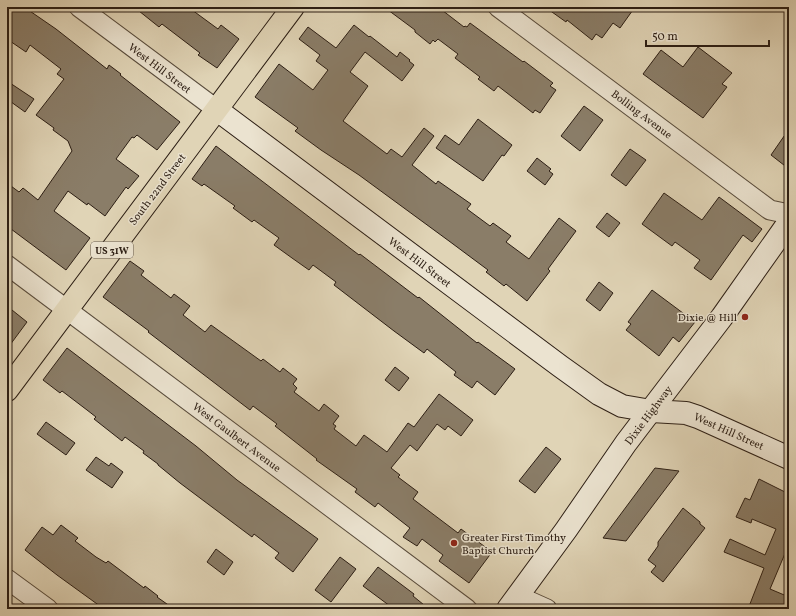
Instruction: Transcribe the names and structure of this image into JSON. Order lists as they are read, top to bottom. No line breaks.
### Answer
{"streets":{"main road":["South 22nd Street","US 31W"],"street":["West Hill Street","Bolling Avenue","Dixie Highway","West Gaulbert Avenue"]},"crossings":[["West Hill Street","South 22nd Street"],["West Hill Street","Dixie Highway"],["South 22nd Street","West Gaulbert Avenue"]],"places":["Dixie @ Hill","Greater First Timothy Baptist Church"],"scale_bar":"50 m"}
